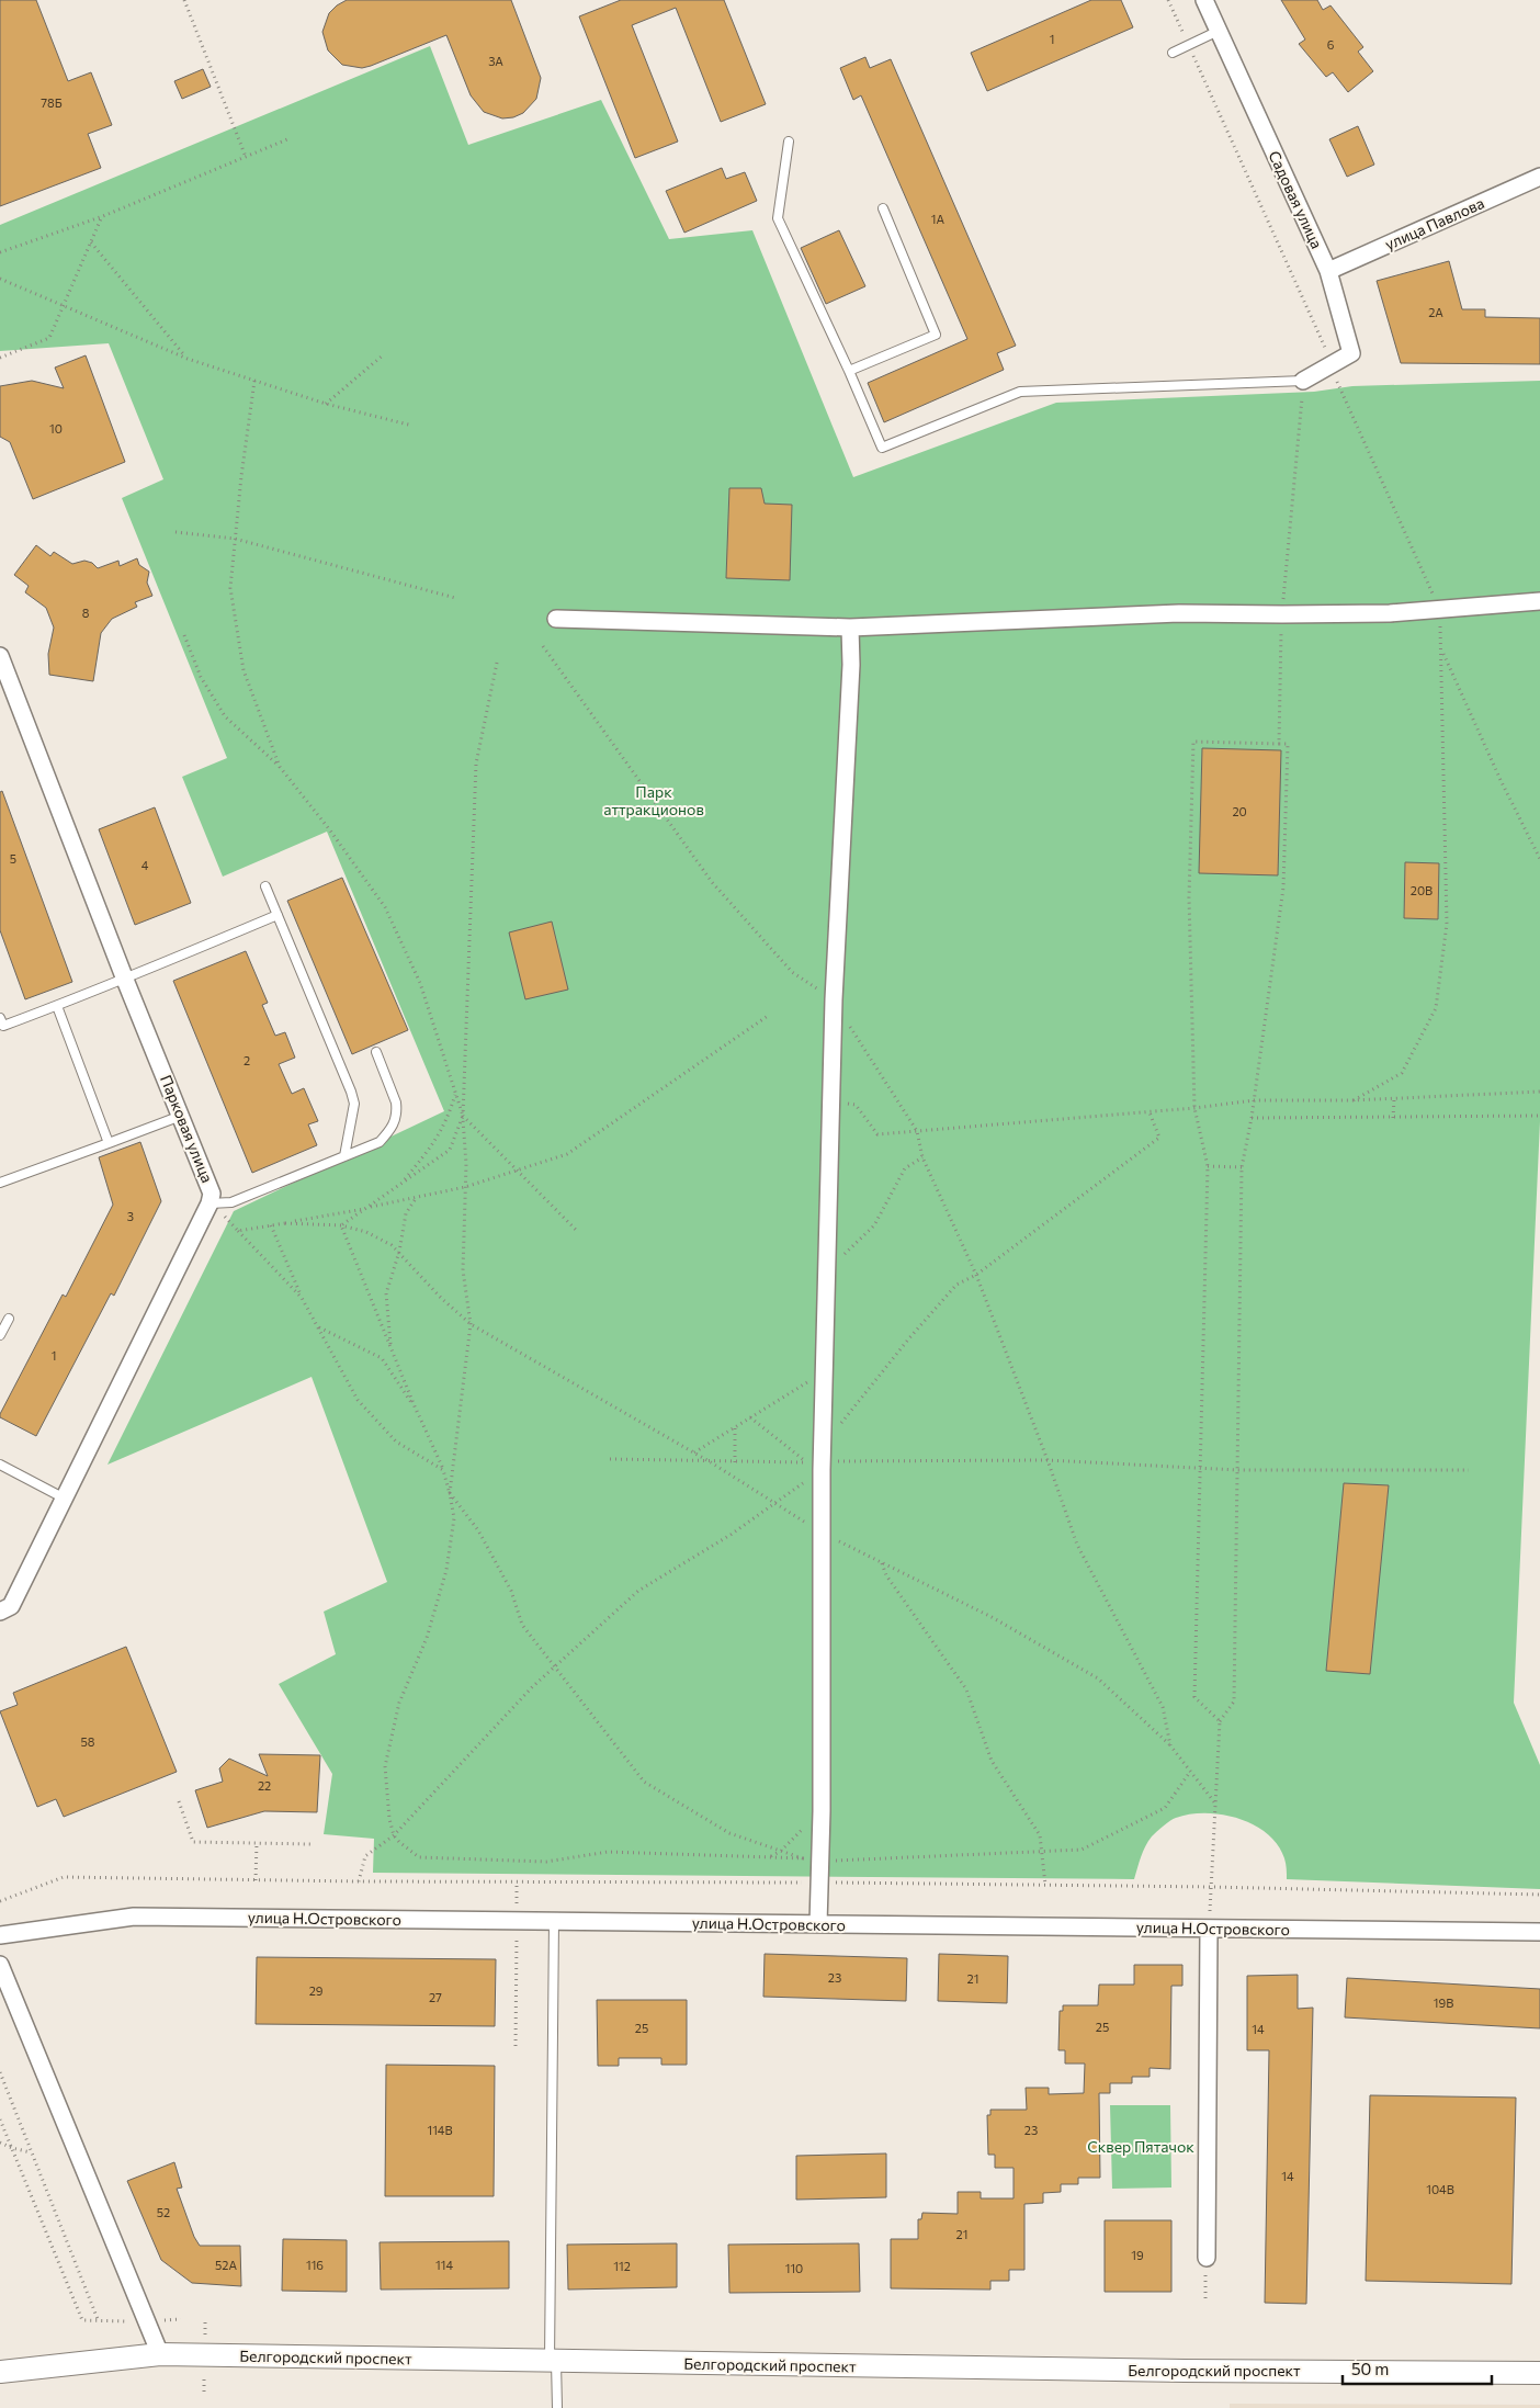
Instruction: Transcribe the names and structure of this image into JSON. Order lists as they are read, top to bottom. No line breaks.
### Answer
{"streets":{"main road":["Белгородский проспект"],"street":["Садовая улица","улица Павлова","Парковая улица","улица Н.Островского"]},"crossings":[["Садовая улица","улица Павлова"]],"parks":["Парк аттракционов","Сквер Пятачок"],"house_numbers":["1","6","3А","78Б","1А","2А","10","8","20","5","4","20В","2","3","1","58","22","23","21","29","27","19В","25","25","14","114В","23","14","104В","52","21","19","52А","116","114","112","110"],"scale_bar":"50 m"}
